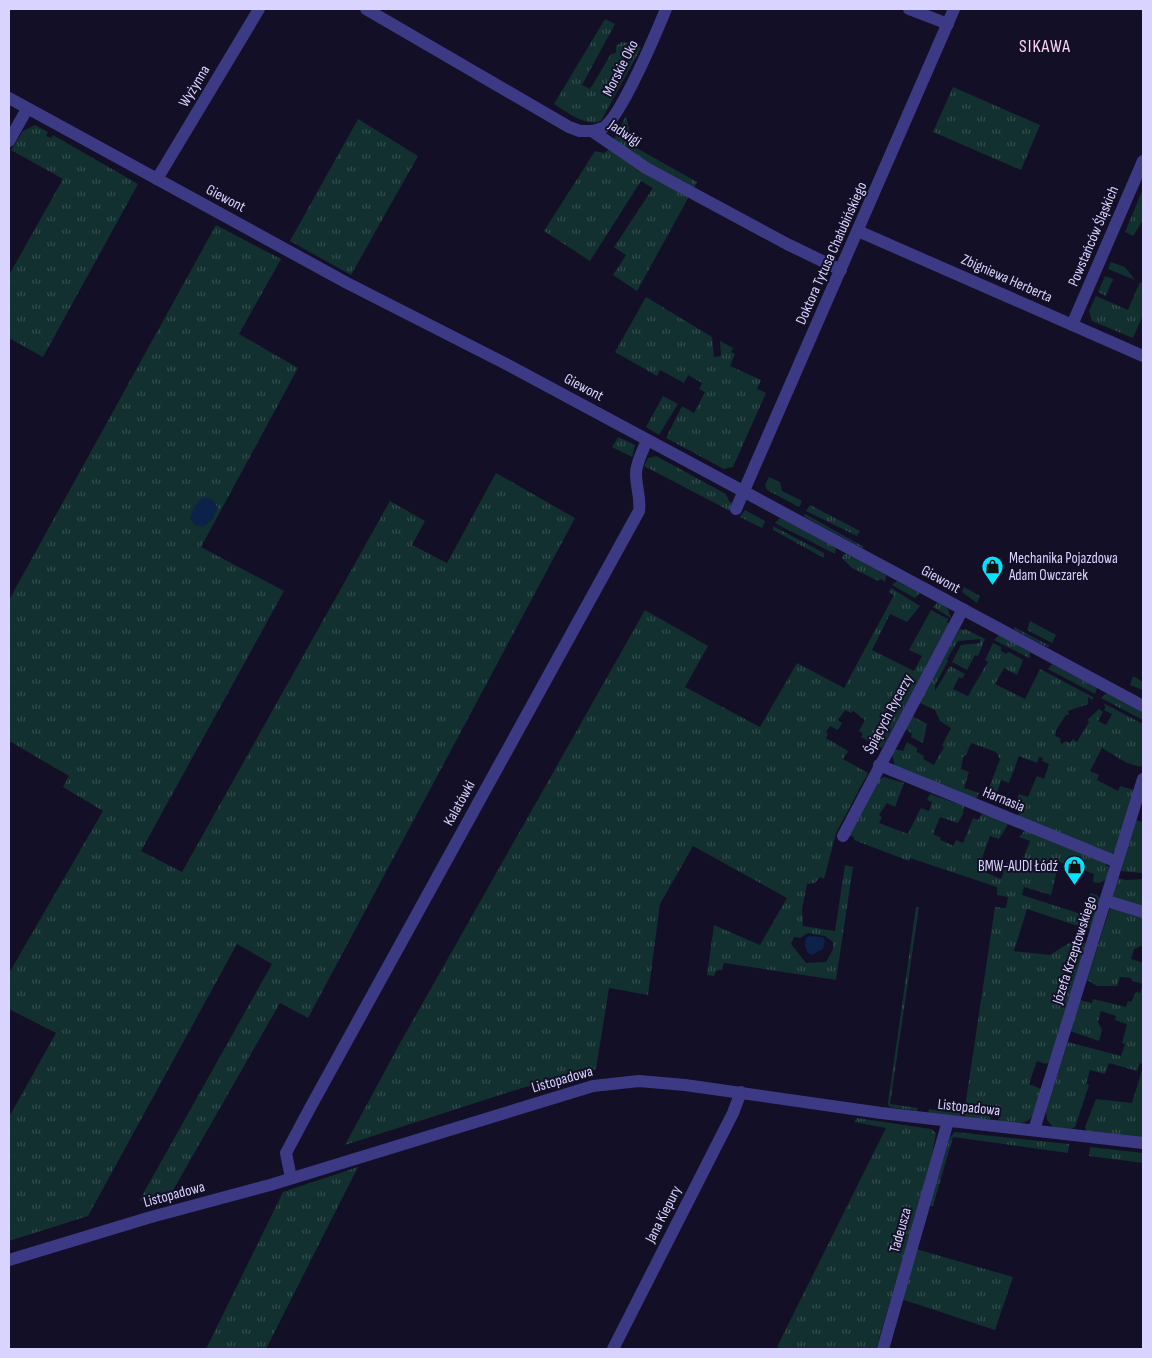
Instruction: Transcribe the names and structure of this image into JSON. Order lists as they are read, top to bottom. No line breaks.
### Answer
{"streets":{"street":["Morskie Oko","Wyżynna","Jadwigi","Giewont","Powstańców Śląskich","Doktora Tytusa Chałubińskiego","Zbigniewa Herberta","Śpiących Rycerzy","Harnasia","Kalatówki","Józefa Krzeptowskiego","Listopadowa","Jana Kiepury","Tadeusza"]},"crossings":[["Morskie Oko","Jadwigi"],["Wyżynna","Giewont"],["Jadwigi","Doktora Tytusa Chałubińskiego"],["Giewont","Doktora Tytusa Chałubińskiego"],["Giewont","Śpiących Rycerzy"],["Giewont","Kalatówki"],["Powstańców Śląskich","Zbigniewa Herberta"],["Doktora Tytusa Chałubińskiego","Zbigniewa Herberta"],["Śpiących Rycerzy","Harnasia"],["Harnasia","Józefa Krzeptowskiego"],["Kalatówki","Listopadowa"],["Józefa Krzeptowskiego","Listopadowa"],["Listopadowa","Jana Kiepury"],["Listopadowa","Tadeusza"]],"districts":["SIKAWA"],"places":{"shop":["Mechanika Pojazdowa Adam Owczarek","BMW-AUDI Łódź"]}}
